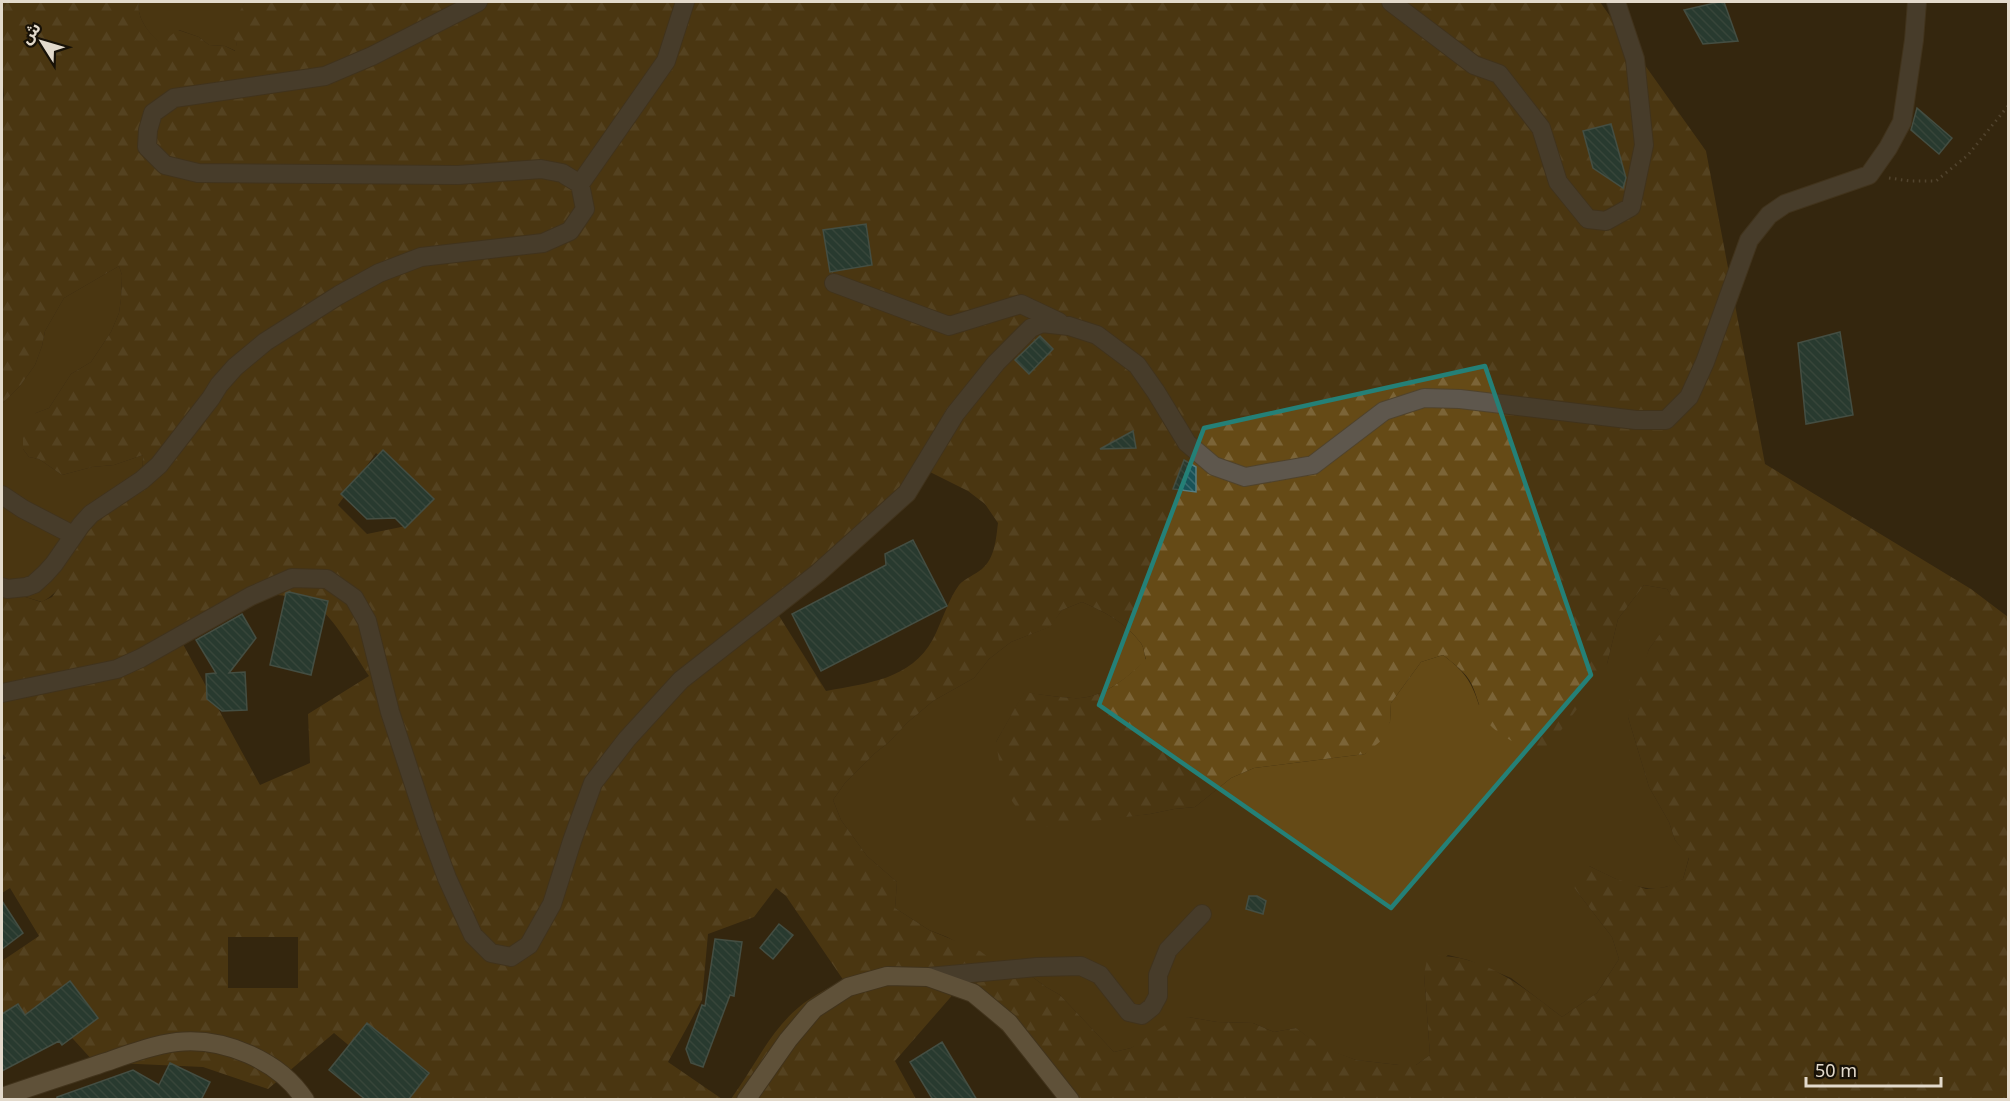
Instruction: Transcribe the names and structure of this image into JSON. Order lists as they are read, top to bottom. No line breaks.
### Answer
{"scale_bar":"50 m","north":"top left"}
